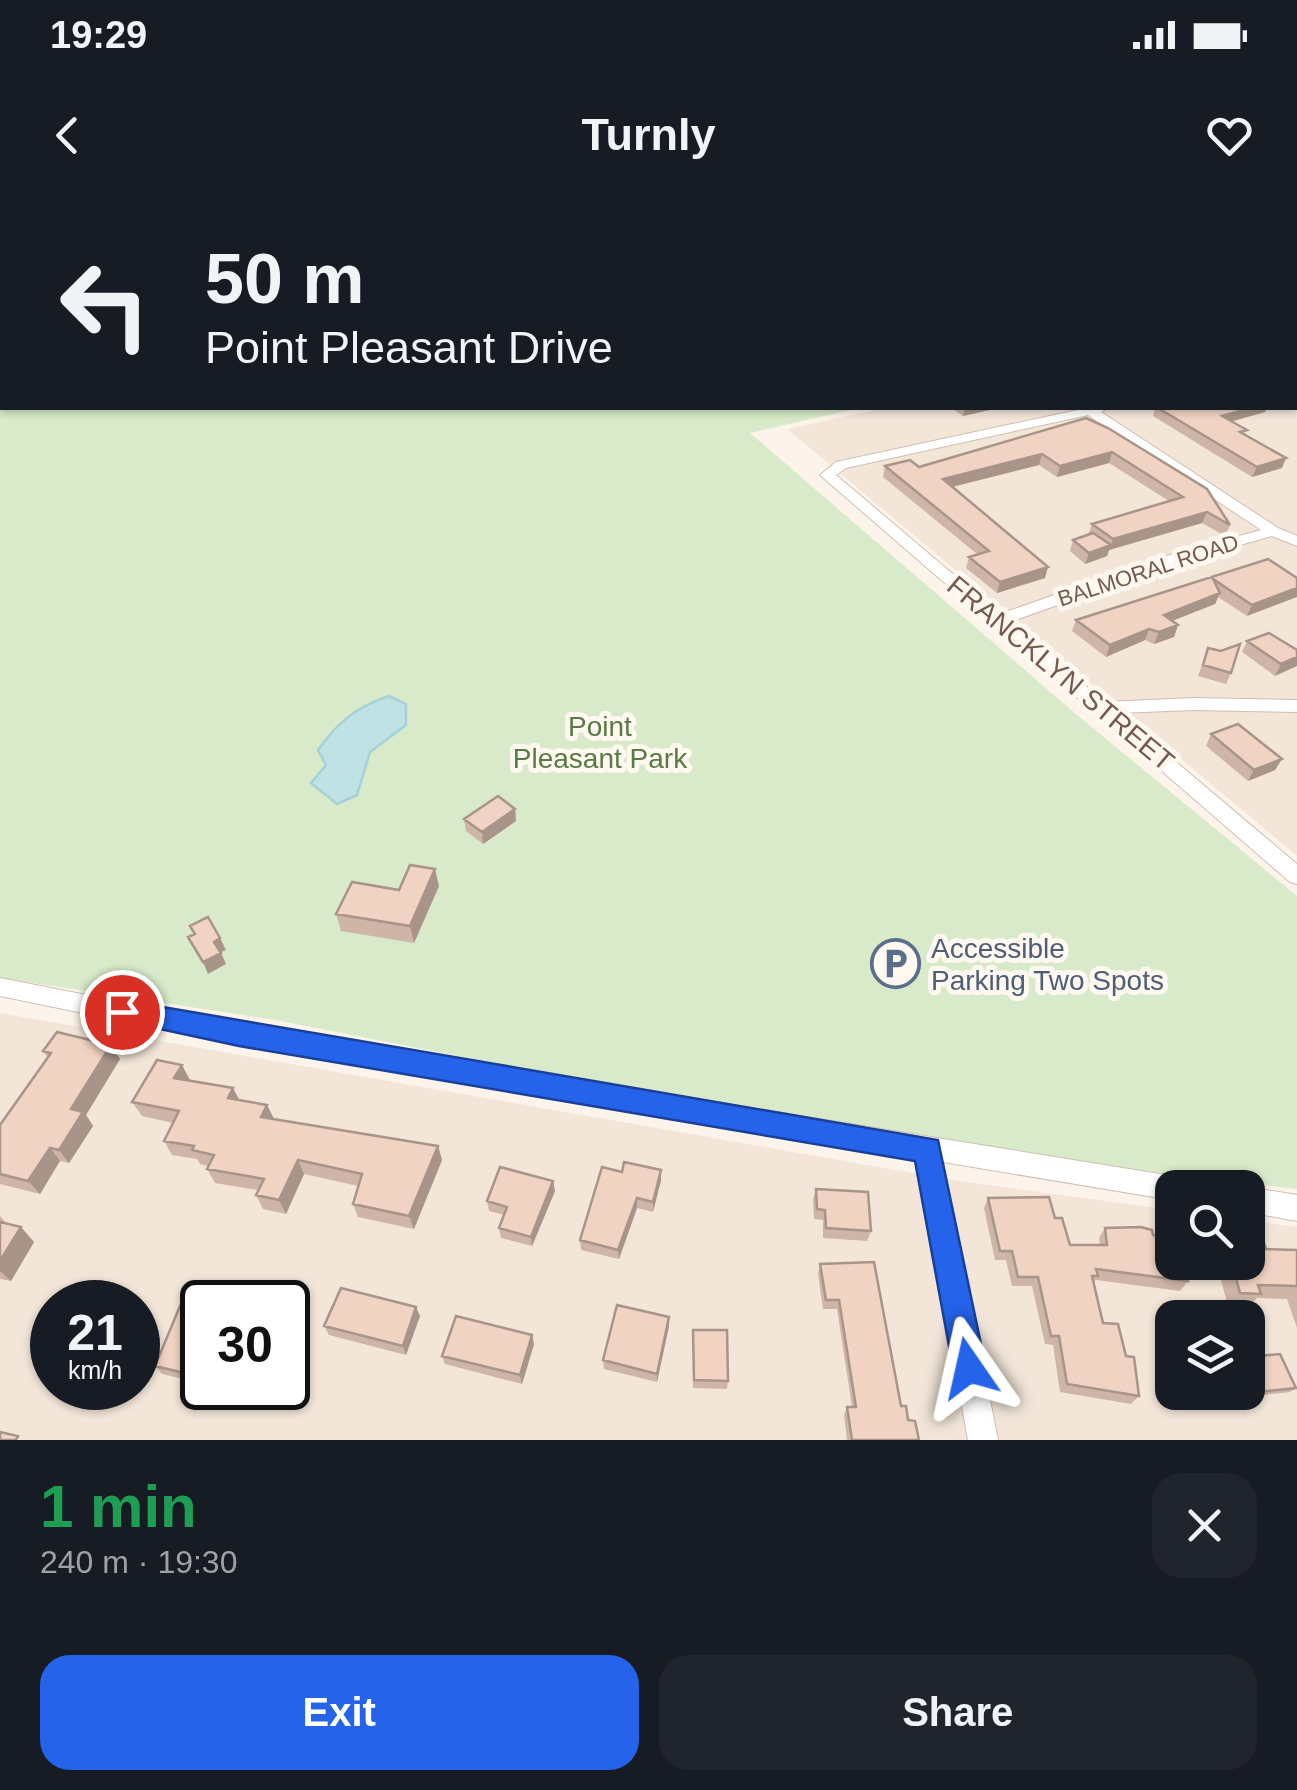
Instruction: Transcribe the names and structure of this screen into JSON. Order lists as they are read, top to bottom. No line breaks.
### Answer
{"streets":{"street":["BALMORAL ROAD","FRANCKLYN STREET"]},"crossings":[["BALMORAL ROAD","FRANCKLYN STREET"]],"parks":["Point Pleasant Park"],"places":{"parking":["Accessible Parking Two Spots"]},"page":{"status":"19:29","header":"Turnly","turn":["50 m","Point Pleasant Drive"],"speed":"21 km/h","limit":"30","heading":["1 min","240 m · 19:30"],"buttons":["Exit","Share"]}}
